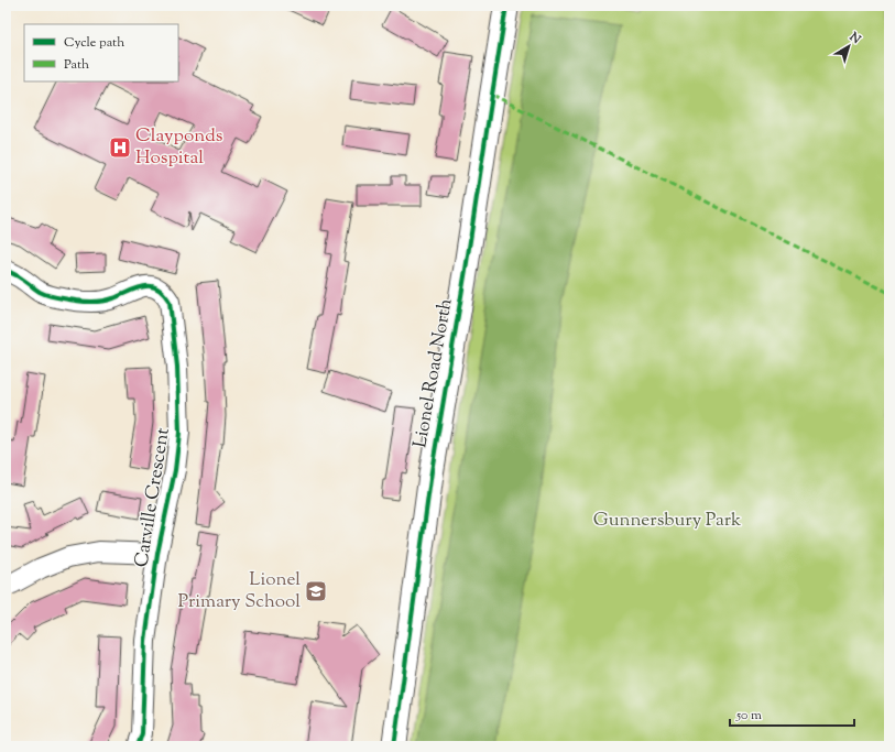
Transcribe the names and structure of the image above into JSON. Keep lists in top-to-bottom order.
{
  "streets": {
    "street": ["Lionel Road North", "Carville Crescent"]
  },
  "parks": ["Gunnersbury Park"],
  "places": {
    "hospital": ["Clayponds Hospital"],
    "school or university": ["Lionel Primary School"]
  },
  "legend": ["Cycle path", "Path"],
  "scale_bar": "50 m",
  "north": "top right"
}
